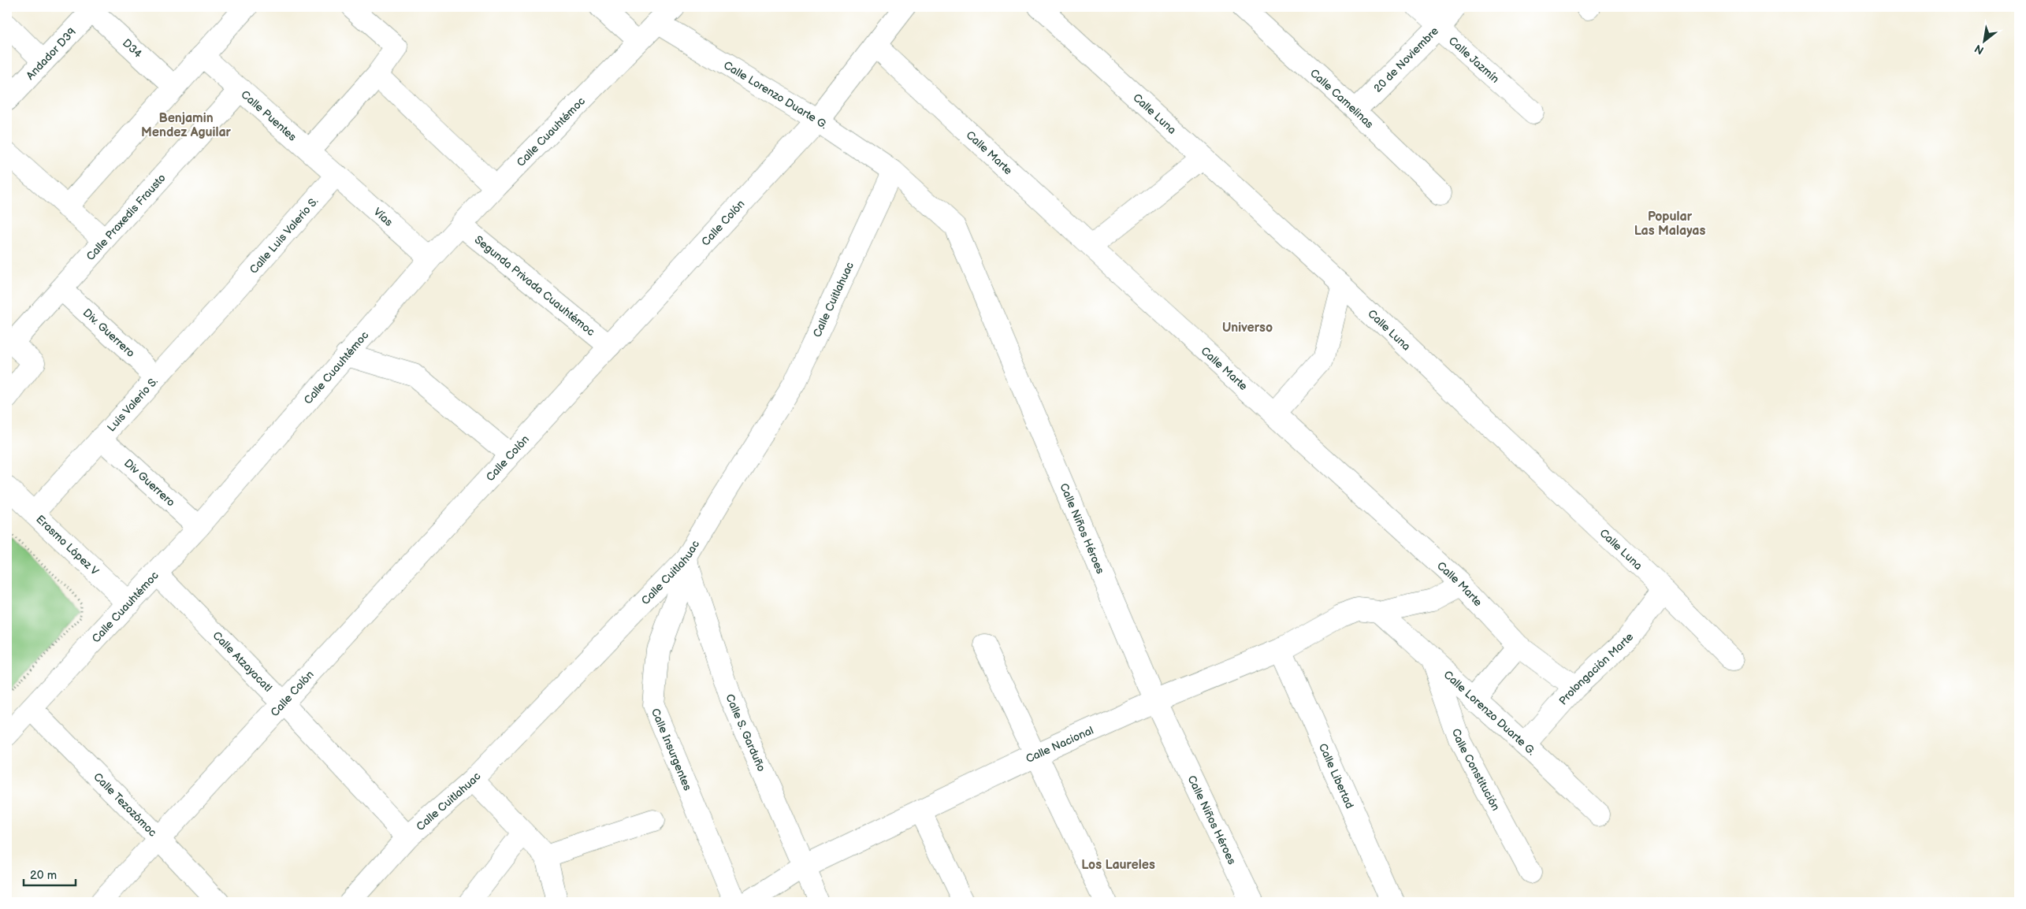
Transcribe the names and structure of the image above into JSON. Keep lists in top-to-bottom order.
{
  "streets": {
    "street": [
      "D34",
      "Andador D39",
      "20 de Noviembre",
      "Calle Jazmín",
      "Calle Lorenzo Duarte G.",
      "Calle Camelinas",
      "Calle Luna",
      "Calle Puentes",
      "Calle Cuauhtémoc",
      "Calle Marte",
      "Calle Praxedis Frausto",
      "Vías",
      "Calle Colón",
      "Calle Luis Valerio S.",
      "Segunda Privada Cuauhtémoc",
      "Calle Cuitlahuac",
      "Div. Guerrero",
      "Luis Valerio S.",
      "Div Guerrero",
      "Calle Niños Héroes",
      "Erasmo López V",
      "Calle Atzayacatl",
      "Prolongación Marte",
      "Calle S. Garduño",
      "Calle Nacional",
      "Calle Insurgentes",
      "Calle Constitución",
      "Calle Libertad",
      "Calle Tezozómoc"
    ]
  },
  "crossings": [
    ["D34", "Andador D39"],
    ["20 de Noviembre", "Calle Jazmín"],
    ["20 de Noviembre", "Calle Camelinas"],
    ["Calle Lorenzo Duarte G.", "Calle Cuauhtémoc"],
    ["Calle Lorenzo Duarte G.", "Calle Colón"],
    ["Calle Lorenzo Duarte G.", "Calle Cuitlahuac"],
    ["Calle Lorenzo Duarte G.", "Calle Niños Héroes"],
    ["Calle Lorenzo Duarte G.", "Prolongación Marte"],
    ["Calle Lorenzo Duarte G.", "Calle Nacional"],
    ["Calle Lorenzo Duarte G.", "Calle Constitución"],
    ["Calle Luna", "Prolongación Marte"],
    ["Calle Puentes", "Calle Praxedis Frausto"],
    ["Calle Puentes", "Vías"],
    ["Calle Puentes", "Calle Luis Valerio S."],
    ["Calle Cuauhtémoc", "Vías"],
    ["Calle Cuauhtémoc", "Segunda Privada Cuauhtémoc"],
    ["Calle Cuauhtémoc", "Div Guerrero"],
    ["Calle Cuauhtémoc", "Erasmo López V"],
    ["Calle Cuauhtémoc", "Calle Atzayacatl"],
    ["Calle Cuauhtémoc", "Calle Tezozómoc"],
    ["Calle Marte", "Calle Colón"],
    ["Calle Marte", "Prolongación Marte"],
    ["Calle Marte", "Calle Nacional"],
    ["Calle Praxedis Frausto", "Div. Guerrero"],
    ["Vías", "Calle Luis Valerio S."],
    ["Calle Colón", "Segunda Privada Cuauhtémoc"],
    ["Calle Colón", "Calle Atzayacatl"],
    ["Calle Colón", "Calle Tezozómoc"],
    ["Calle Luis Valerio S.", "Luis Valerio S."],
    ["Calle Cuitlahuac", "Calle Niños Héroes"],
    ["Calle Cuitlahuac", "Calle Atzayacatl"],
    ["Calle Cuitlahuac", "Calle S. Garduño"],
    ["Calle Cuitlahuac", "Calle Insurgentes"],
    ["Div. Guerrero", "Luis Valerio S."],
    ["Luis Valerio S.", "Div Guerrero"],
    ["Luis Valerio S.", "Erasmo López V"],
    ["Calle Niños Héroes", "Calle Nacional"],
    ["Calle S. Garduño", "Calle Nacional"],
    ["Calle S. Garduño", "Calle Insurgentes"],
    ["Calle Nacional", "Calle Libertad"]
  ],
  "districts": [
    "Benjamin Mendez Aguilar",
    "Popular Las Malayas",
    "Universo",
    "Los Laureles"
  ],
  "scale_bar": "20 m",
  "north": "bottom left"
}
